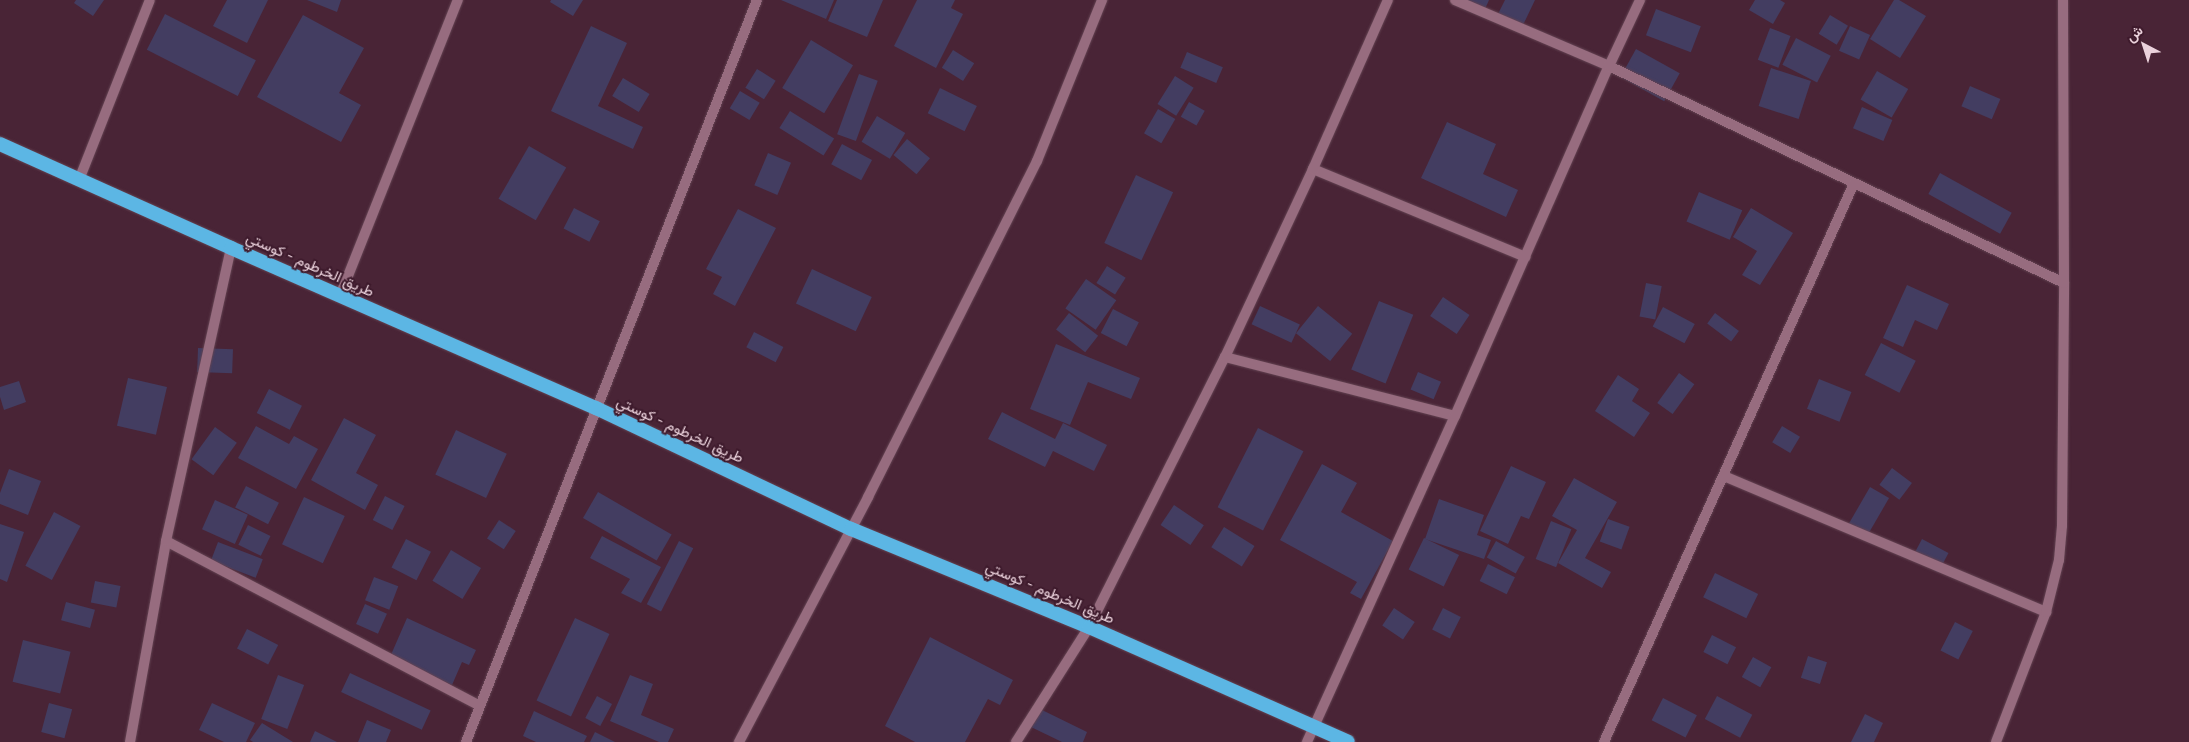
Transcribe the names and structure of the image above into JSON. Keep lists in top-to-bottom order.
{
  "streets": {
    "highway": ["طريق الخرطوم - كوستي"]
  },
  "north": "top left"
}
